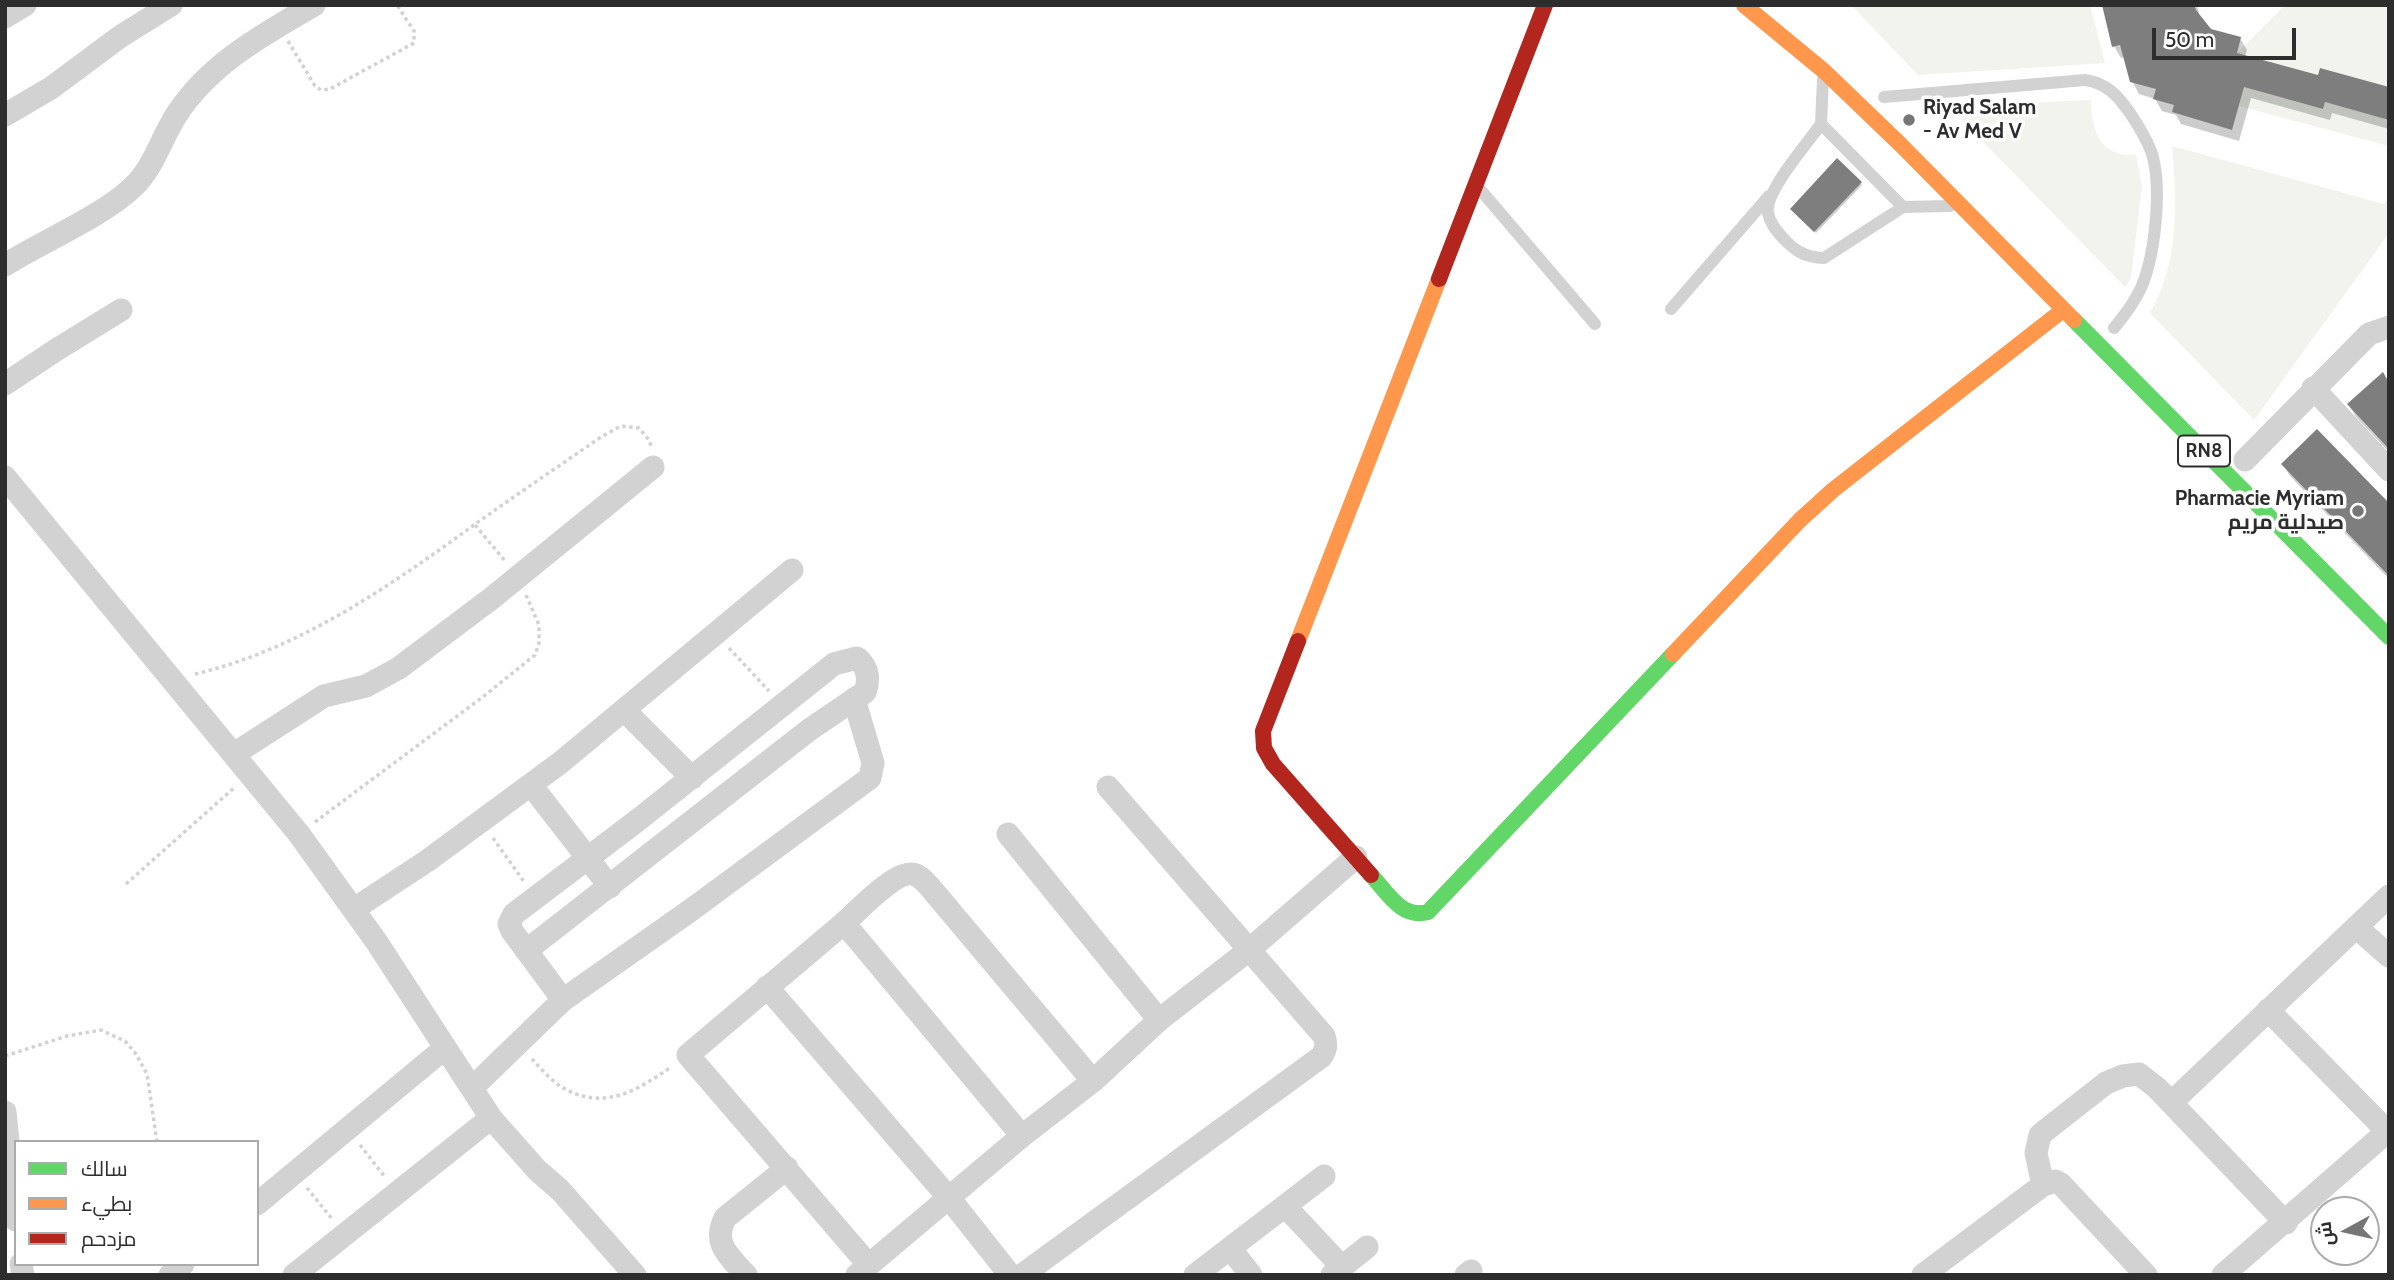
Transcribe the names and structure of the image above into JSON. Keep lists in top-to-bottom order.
{
  "streets": {
    "street": ["RN8"]
  },
  "places": ["Riyad Salam - Av Med V", "Pharmacie Myriam صيدلية مريم"],
  "legend": ["سالك", "بطيء", "مزدحم"],
  "scale_bar": "50 m",
  "north": "left"
}
